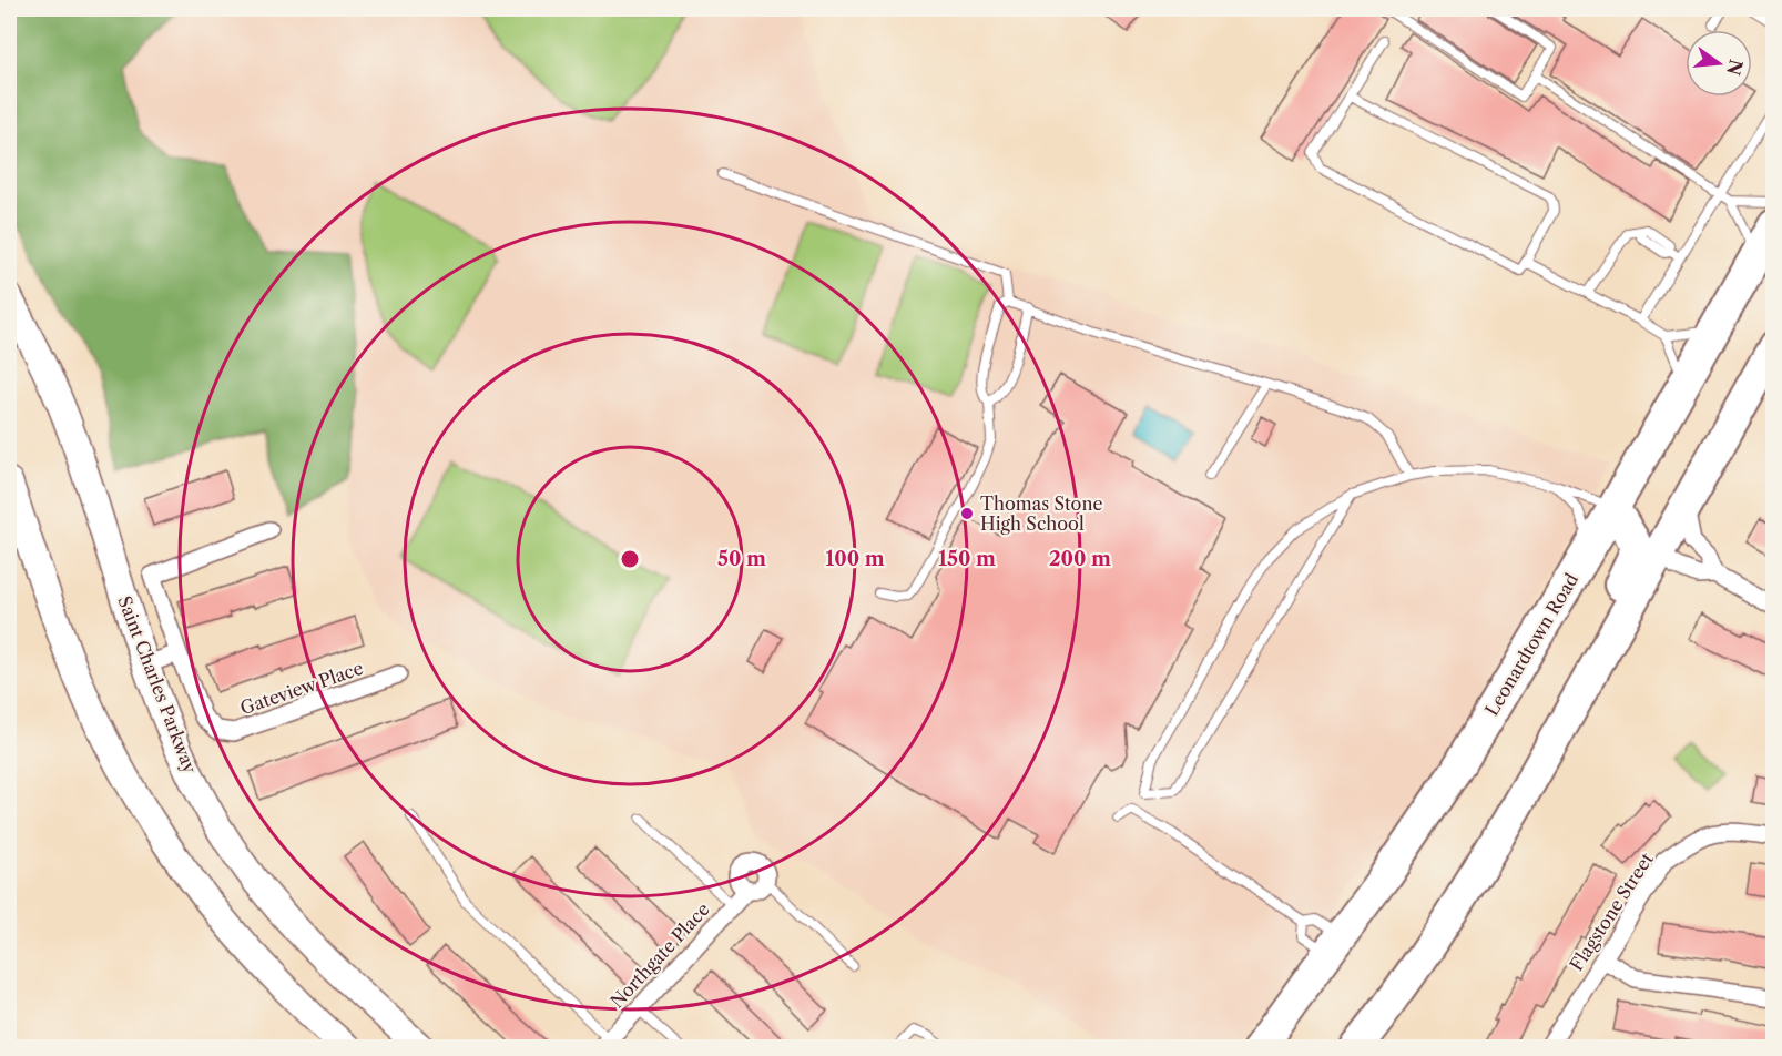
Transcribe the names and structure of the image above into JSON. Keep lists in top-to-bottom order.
{
  "streets": {
    "highway": ["Leonardtown Road"],
    "main road": ["Saint Charles Parkway"],
    "street": ["Gateview Place", "Flagstone Street", "Northgate Place"]
  },
  "places": ["Thomas Stone High School"],
  "north": "right",
  "rings": [
    "50 m",
    "100 m",
    "150 m",
    "200 m"
  ]
}
